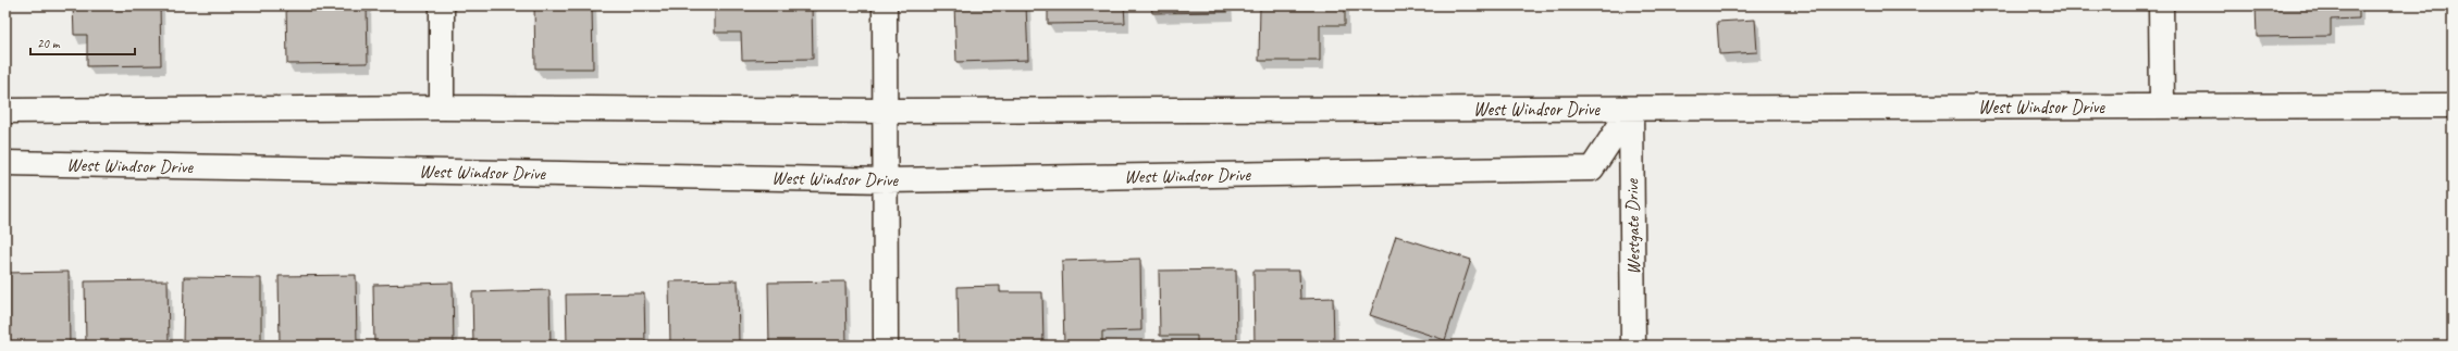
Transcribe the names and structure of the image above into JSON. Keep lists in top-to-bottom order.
{
  "streets": {
    "street": ["West Windsor Drive", "Westgate Drive"]
  },
  "crossings": [
    ["West Windsor Drive", "Westgate Drive"]
  ],
  "scale_bar": "20 m"
}
